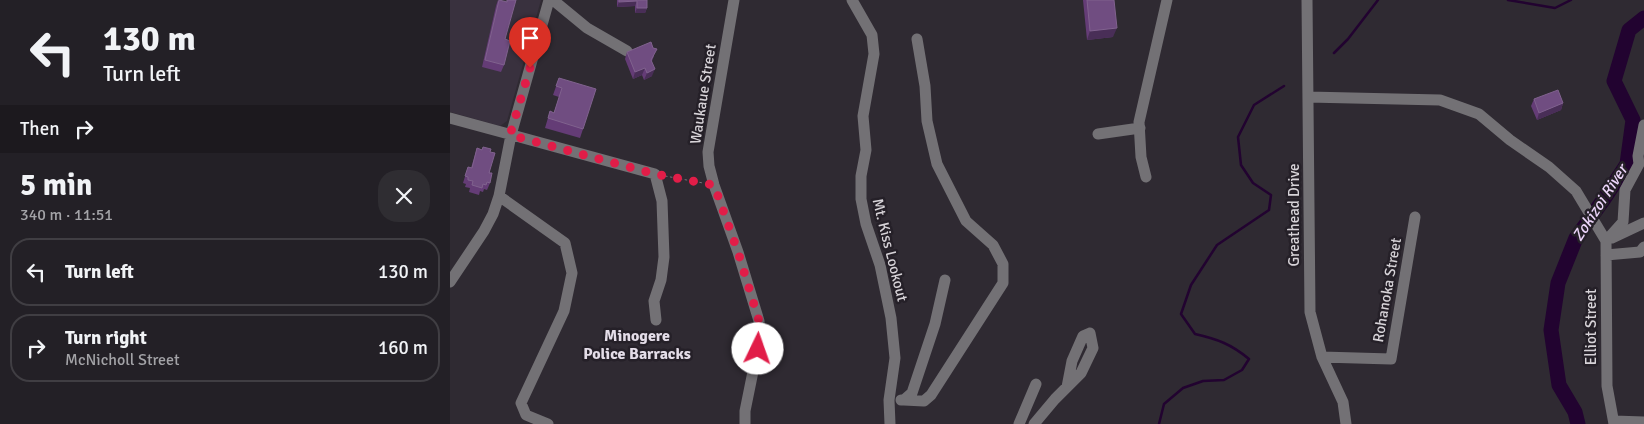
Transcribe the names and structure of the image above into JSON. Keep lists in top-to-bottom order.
{
  "streets": {
    "street": [
      "Waukaue Street",
      "Greathead Drive",
      "Mt. Kiss Lookout",
      "Rohanoka Street",
      "Elliot Street"
    ]
  },
  "crossings": [
    ["Greathead Drive", "Rohanoka Street"]
  ],
  "districts": ["Minogere Police Barracks"],
  "water": ["Zokizoi River"],
  "page": {
    "turn": ["130 m", "Turn left"],
    "then": "Then",
    "heading": ["5 min", "340 m · 11:51"],
    "list": [
      {
        "name": "Turn left",
        "value": "130 m"
      },
      {
        "name": "Turn right",
        "note": "McNicholl Street",
        "value": "160 m"
      }
    ]
  }
}
